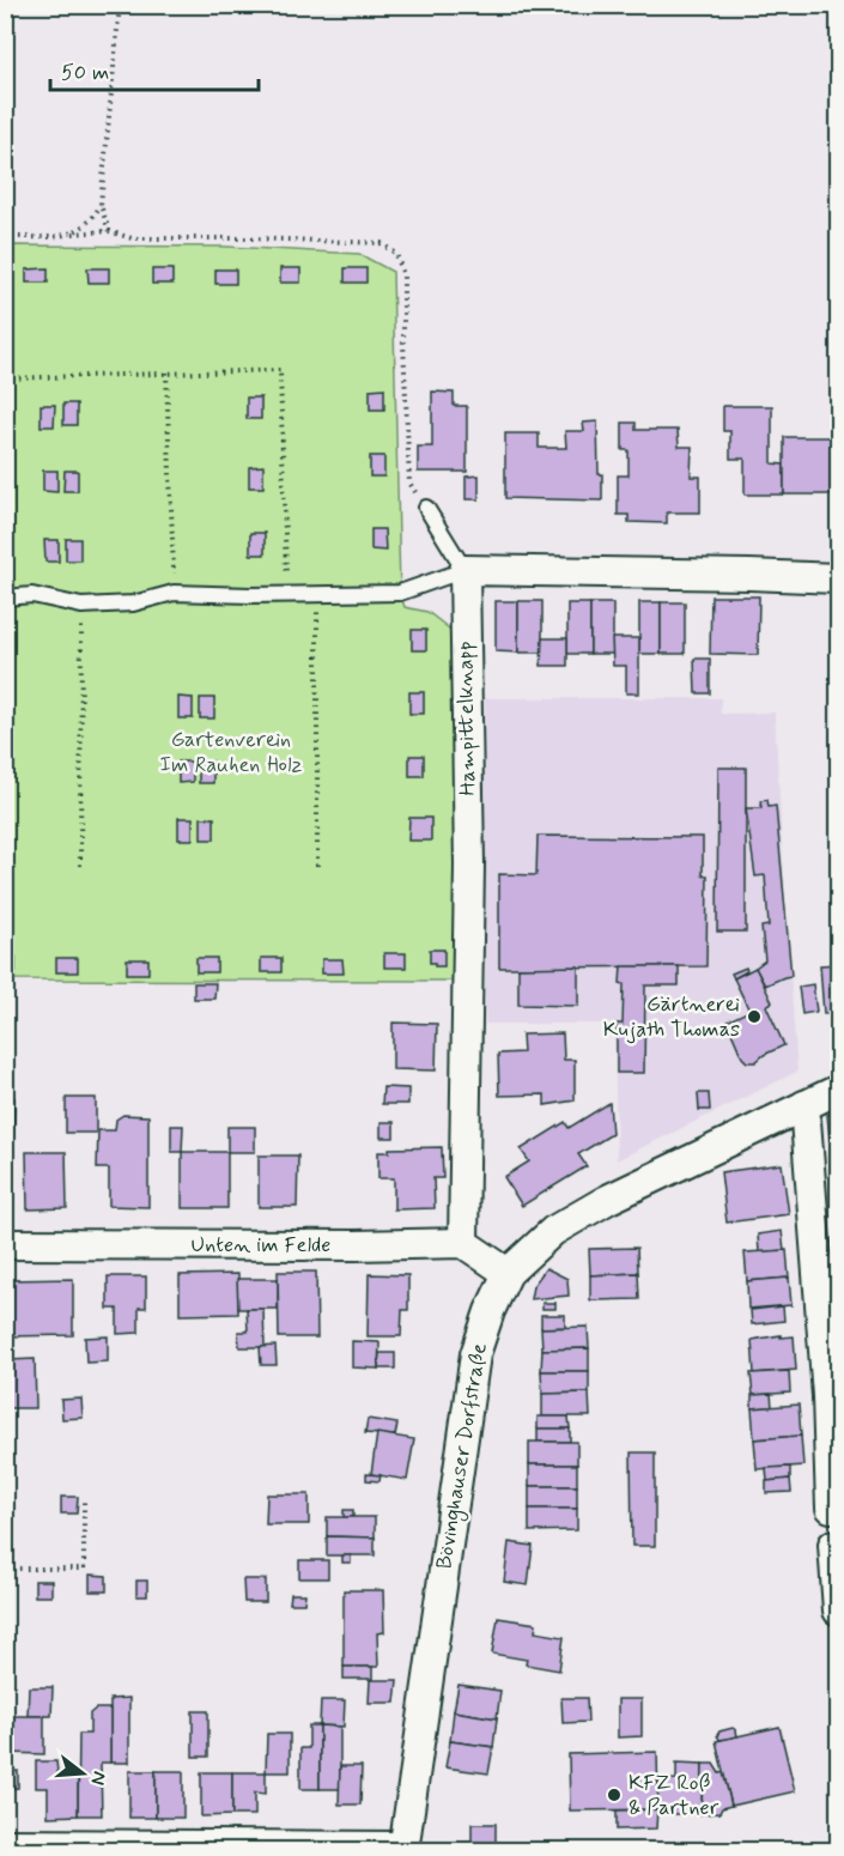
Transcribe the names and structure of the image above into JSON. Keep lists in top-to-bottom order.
{
  "streets": {
    "street": ["Hampittelknapp", "Unten im Felde", "Bövinghauser Dorfstraße"]
  },
  "crossings": [
    ["Hampittelknapp", "Unten im Felde"]
  ],
  "parks": ["Gartenverein Im Rauhen Holz"],
  "places": ["Gärtnerei Kujath Thomas", "KFZ Roß & Partner"],
  "scale_bar": "50 m",
  "north": "right"
}
